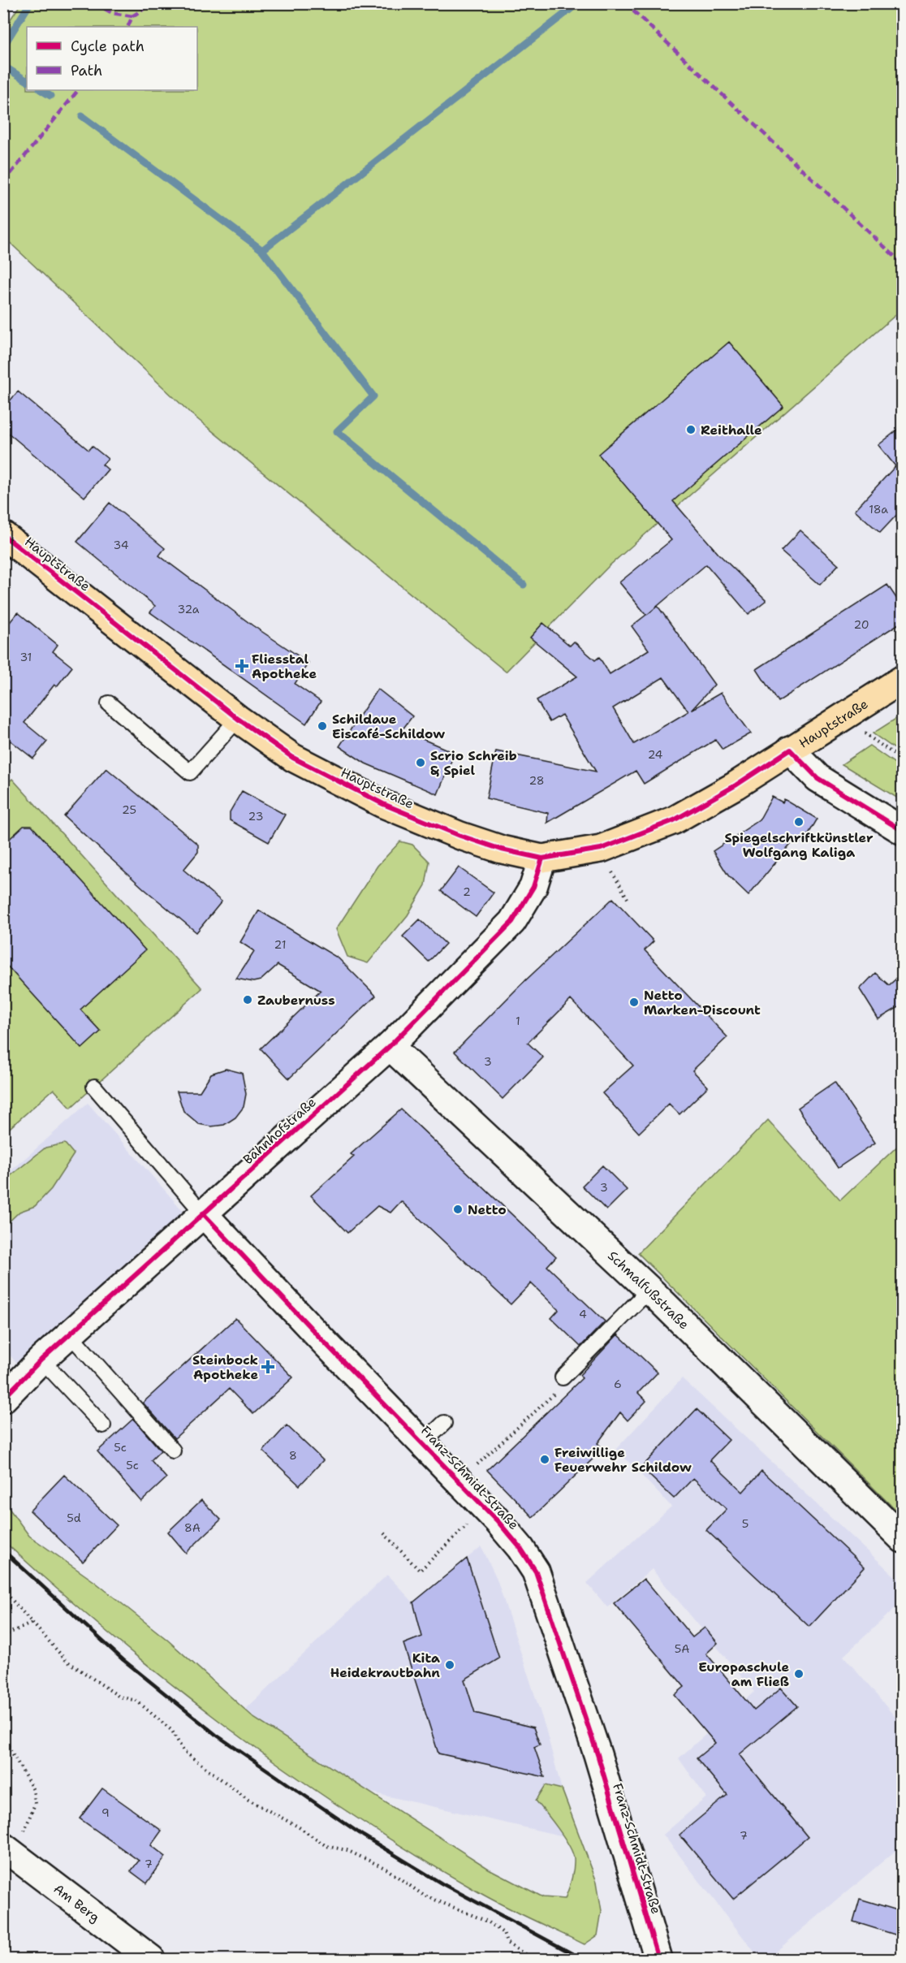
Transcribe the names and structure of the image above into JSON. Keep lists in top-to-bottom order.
{
  "streets": {
    "main road": ["Hauptstraße"],
    "street": [
      "Bahnhofstraße",
      "Schmalfußstraße",
      "Franz-Schmidt-Straße",
      "Am Berg"
    ]
  },
  "crossings": [
    ["Hauptstraße", "Bahnhofstraße"],
    ["Bahnhofstraße", "Schmalfußstraße"],
    ["Bahnhofstraße", "Franz-Schmidt-Straße"]
  ],
  "places": {
    "other": [
      "Reithalle",
      "Schildaue Eiscafé-Schildow",
      "Scrio Schreib & Spiel",
      "Spiegelschriftkünstler Wolfgang Kaliga",
      "Zaubernuss",
      "Netto Marken-Discount",
      "Netto",
      "Freiwillige Feuerwehr Schildow",
      "Kita Heidekrautbahn",
      "Europaschule am Fließ"
    ],
    "health": ["Fliesstal Apotheke", "Steinbock Apotheke"]
  },
  "house_numbers": [
    "18a",
    "34",
    "32a",
    "20",
    "31",
    "24",
    "28",
    "25",
    "23",
    "2",
    "21",
    "1",
    "3",
    "3",
    "4",
    "6",
    "5c",
    "8",
    "5c",
    "5d",
    "5",
    "8A",
    "5A",
    "9",
    "7",
    "7"
  ],
  "legend": ["Cycle path", "Path"]
}
